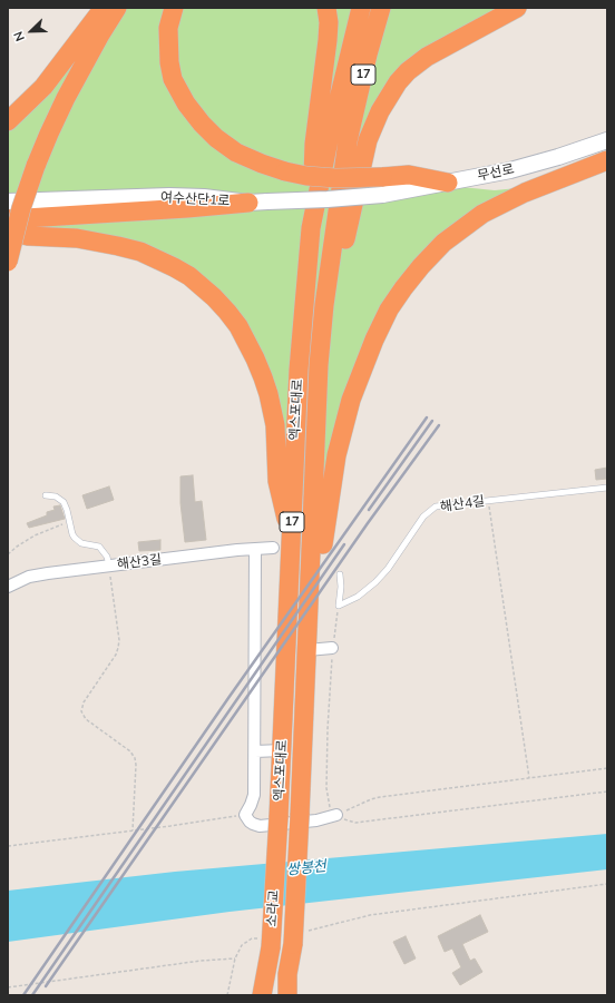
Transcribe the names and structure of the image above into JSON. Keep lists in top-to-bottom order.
{
  "streets": {
    "highway": ["17", "엑스포대로", "소라교"],
    "street": ["무선로", "여수산단1로", "해산3길"],
    "lane": ["해산4길"]
  },
  "crossings": [
    ["17", "소라교"],
    ["엑스포대로", "소라교"]
  ],
  "water": ["쌍봉천"],
  "north": "bottom left"
}
